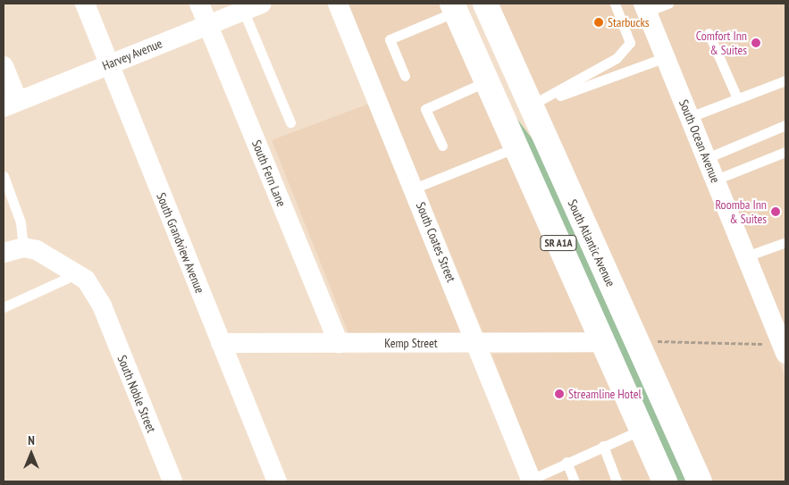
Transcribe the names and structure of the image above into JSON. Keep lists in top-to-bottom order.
{
  "streets": {
    "main road": ["SR A1A", "South Atlantic Avenue"],
    "street": [
      "Harvey Avenue",
      "South Ocean Avenue",
      "South Fern Lane",
      "South Coates Street",
      "South Grandview Avenue",
      "Kemp Street",
      "South Noble Street"
    ]
  },
  "crossings": [
    ["Harvey Avenue", "South Fern Lane"],
    ["Harvey Avenue", "South Grandview Avenue"],
    ["South Fern Lane", "Kemp Street"],
    ["South Coates Street", "Kemp Street"],
    ["South Grandview Avenue", "Kemp Street"],
    ["SR A1A", "Kemp Street"]
  ],
  "places": [
    "Starbucks",
    "Comfort Inn & Suites",
    "Roomba Inn & Suites",
    "Streamline Hotel"
  ],
  "north": "top"
}
